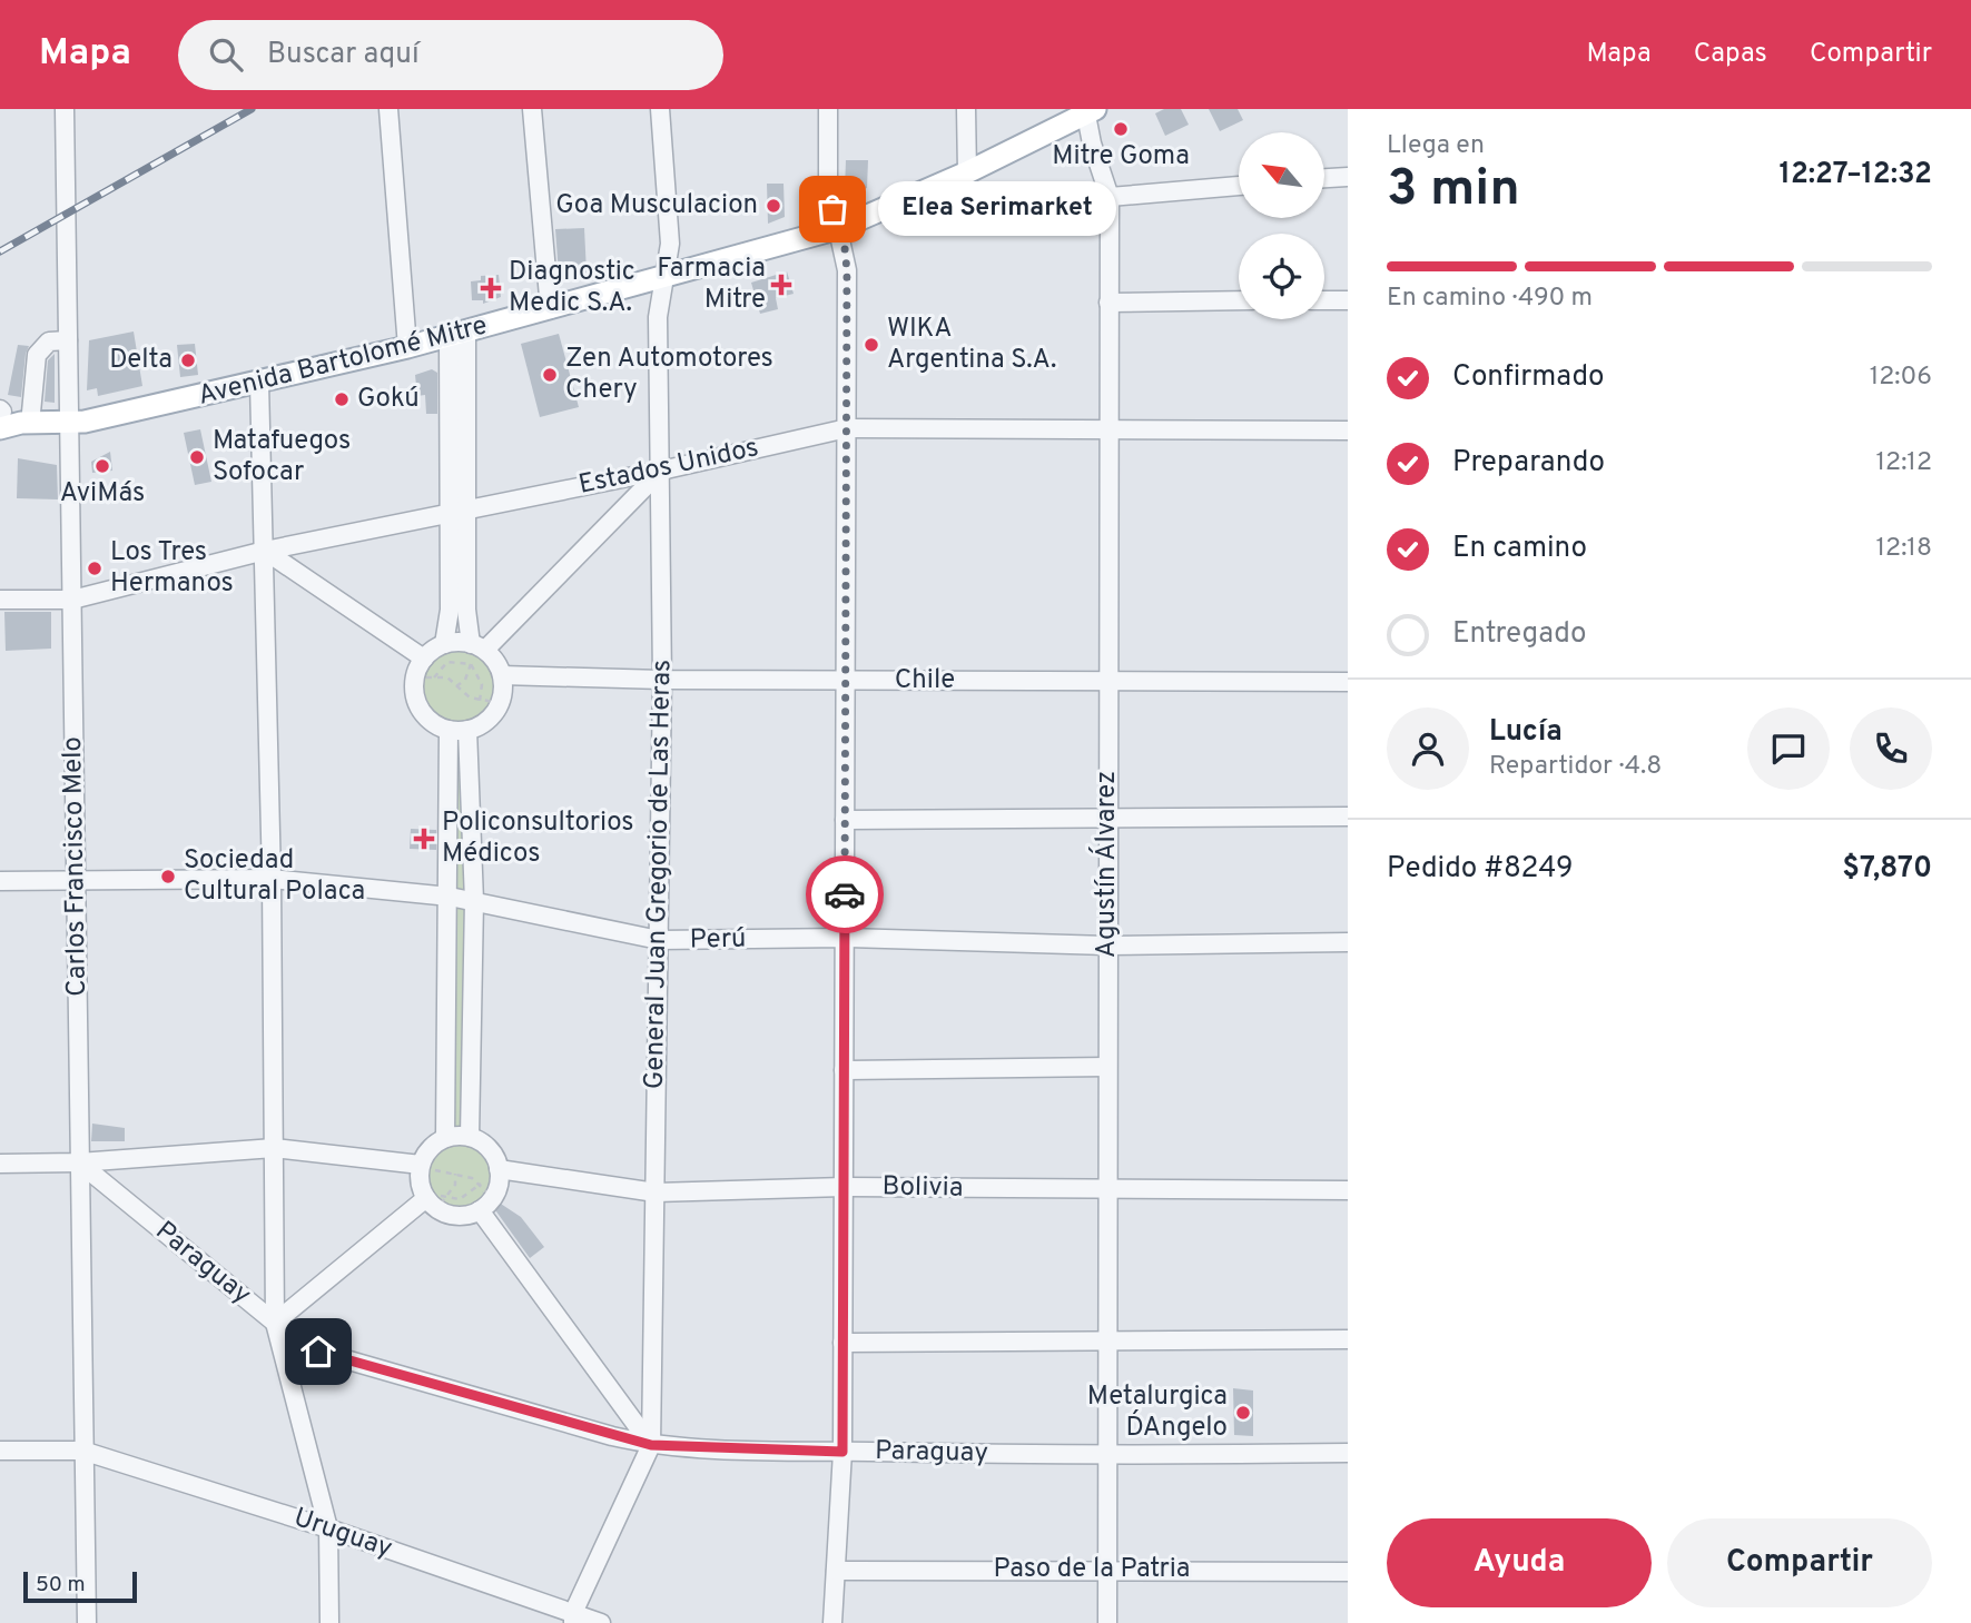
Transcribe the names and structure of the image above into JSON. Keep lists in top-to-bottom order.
{
  "streets": {
    "main road": ["Avenida Bartolomé Mitre"],
    "street": [
      "Estados Unidos",
      "Chile",
      "Agustín Álvarez",
      "Carlos Francisco Melo",
      "General Juan Gregorio de Las Heras",
      "Perú",
      "Bolivia",
      "Paraguay",
      "Uruguay",
      "Paso de la Patria"
    ]
  },
  "crossings": [
    ["Avenida Bartolomé Mitre", "Agustín Álvarez"],
    ["Avenida Bartolomé Mitre", "Carlos Francisco Melo"],
    ["Avenida Bartolomé Mitre", "General Juan Gregorio de Las Heras"],
    ["Estados Unidos", "Agustín Álvarez"],
    ["Estados Unidos", "Carlos Francisco Melo"],
    ["Estados Unidos", "General Juan Gregorio de Las Heras"],
    ["Chile", "Agustín Álvarez"],
    ["Chile", "General Juan Gregorio de Las Heras"],
    ["Agustín Álvarez", "Perú"],
    ["Agustín Álvarez", "Bolivia"],
    ["Agustín Álvarez", "Paraguay"],
    ["Agustín Álvarez", "Paso de la Patria"],
    ["Carlos Francisco Melo", "Perú"],
    ["Carlos Francisco Melo", "Paraguay"],
    ["Carlos Francisco Melo", "Uruguay"],
    ["General Juan Gregorio de Las Heras", "Perú"],
    ["General Juan Gregorio de Las Heras", "Bolivia"],
    ["General Juan Gregorio de Las Heras", "Paraguay"],
    ["General Juan Gregorio de Las Heras", "Uruguay"]
  ],
  "places": {
    "other": [
      "Mitre Goma",
      "Goa Musculacion",
      "Elea Serimarket",
      "WIKA Argentina S.A.",
      "Delta",
      "Zen Automotores Chery",
      "Gokú",
      "Matafuegos Sofocar",
      "AviMás",
      "Los Tres Hermanos",
      "Sociedad Cultural Polaca",
      "Metalurgica D´Angelo"
    ],
    "health": ["Farmacia Mitre", "Diagnostic Medic S.A.", "Policonsultorios Médicos"]
  },
  "scale_bar": "50 m",
  "north": "top left",
  "page": {
    "header": "Mapa",
    "search": "Buscar aquí",
    "nav": ["Mapa", "Capas", "Compartir"],
    "heading": ["3 min", "Llega en", "12:27–12:32"],
    "panel": [
      "Lucía",
      "Repartidor · 4.8",
      "Pedido #8249",
      "$7,870"
    ],
    "bubble": "Elea Serimarket",
    "bar": "En camino · 490 m",
    "list": [
      ["Confirmado", "12:06"],
      ["Preparando", "12:12"],
      ["En camino", "12:18"],
      "Entregado"
    ],
    "buttons": ["Ayuda", "Compartir"],
    "scale": "50 m"
  }
}
